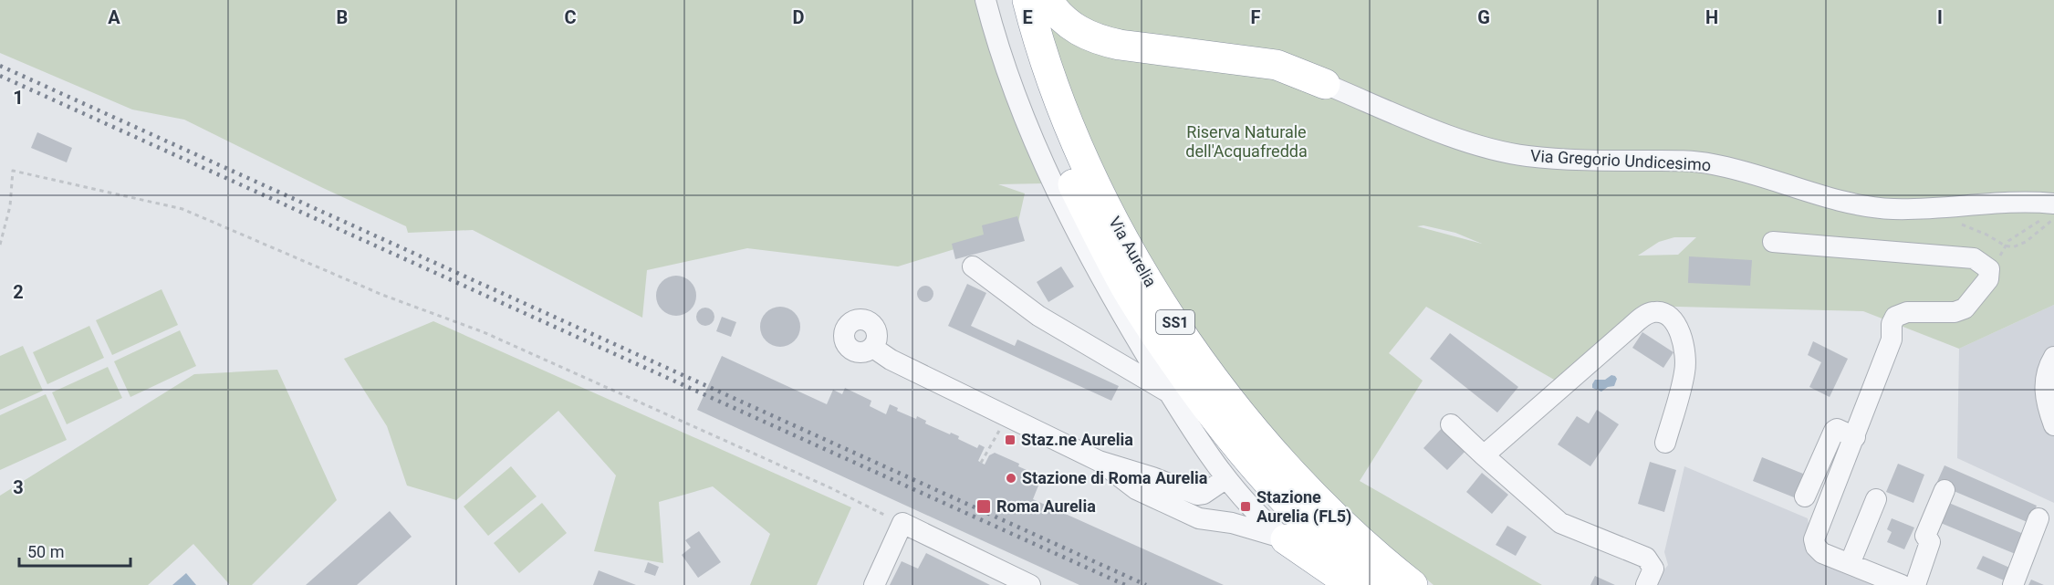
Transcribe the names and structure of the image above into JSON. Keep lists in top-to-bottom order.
{
  "streets": {
    "highway": ["Via Aurelia", "SS1"],
    "street": ["Via Gregorio Undicesimo"]
  },
  "parks": ["Riserva Naturale dell'Acquafredda"],
  "places": {
    "transit": ["Staz.ne Aurelia", "Roma Aurelia", "Stazione Aurelia (FL5)"],
    "other": ["Stazione di Roma Aurelia"]
  },
  "scale_bar": "50 m",
  "grid": {
    "columns": [
      "A",
      "B",
      "C",
      "D",
      "E",
      "F",
      "G",
      "H",
      "I"
    ],
    "rows": ["1", "2", "3"]
  }
}
